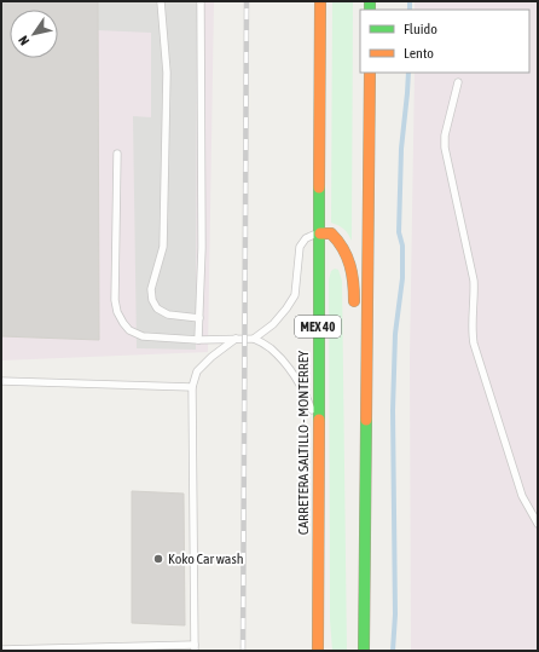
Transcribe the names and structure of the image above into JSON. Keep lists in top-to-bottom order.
{
  "streets": {
    "main road": ["MEX 40", "CARRETERA SALTILLO - MONTERREY"]
  },
  "places": ["Koko Car wash"],
  "legend": ["Fluido", "Lento"],
  "north": "bottom left"
}
